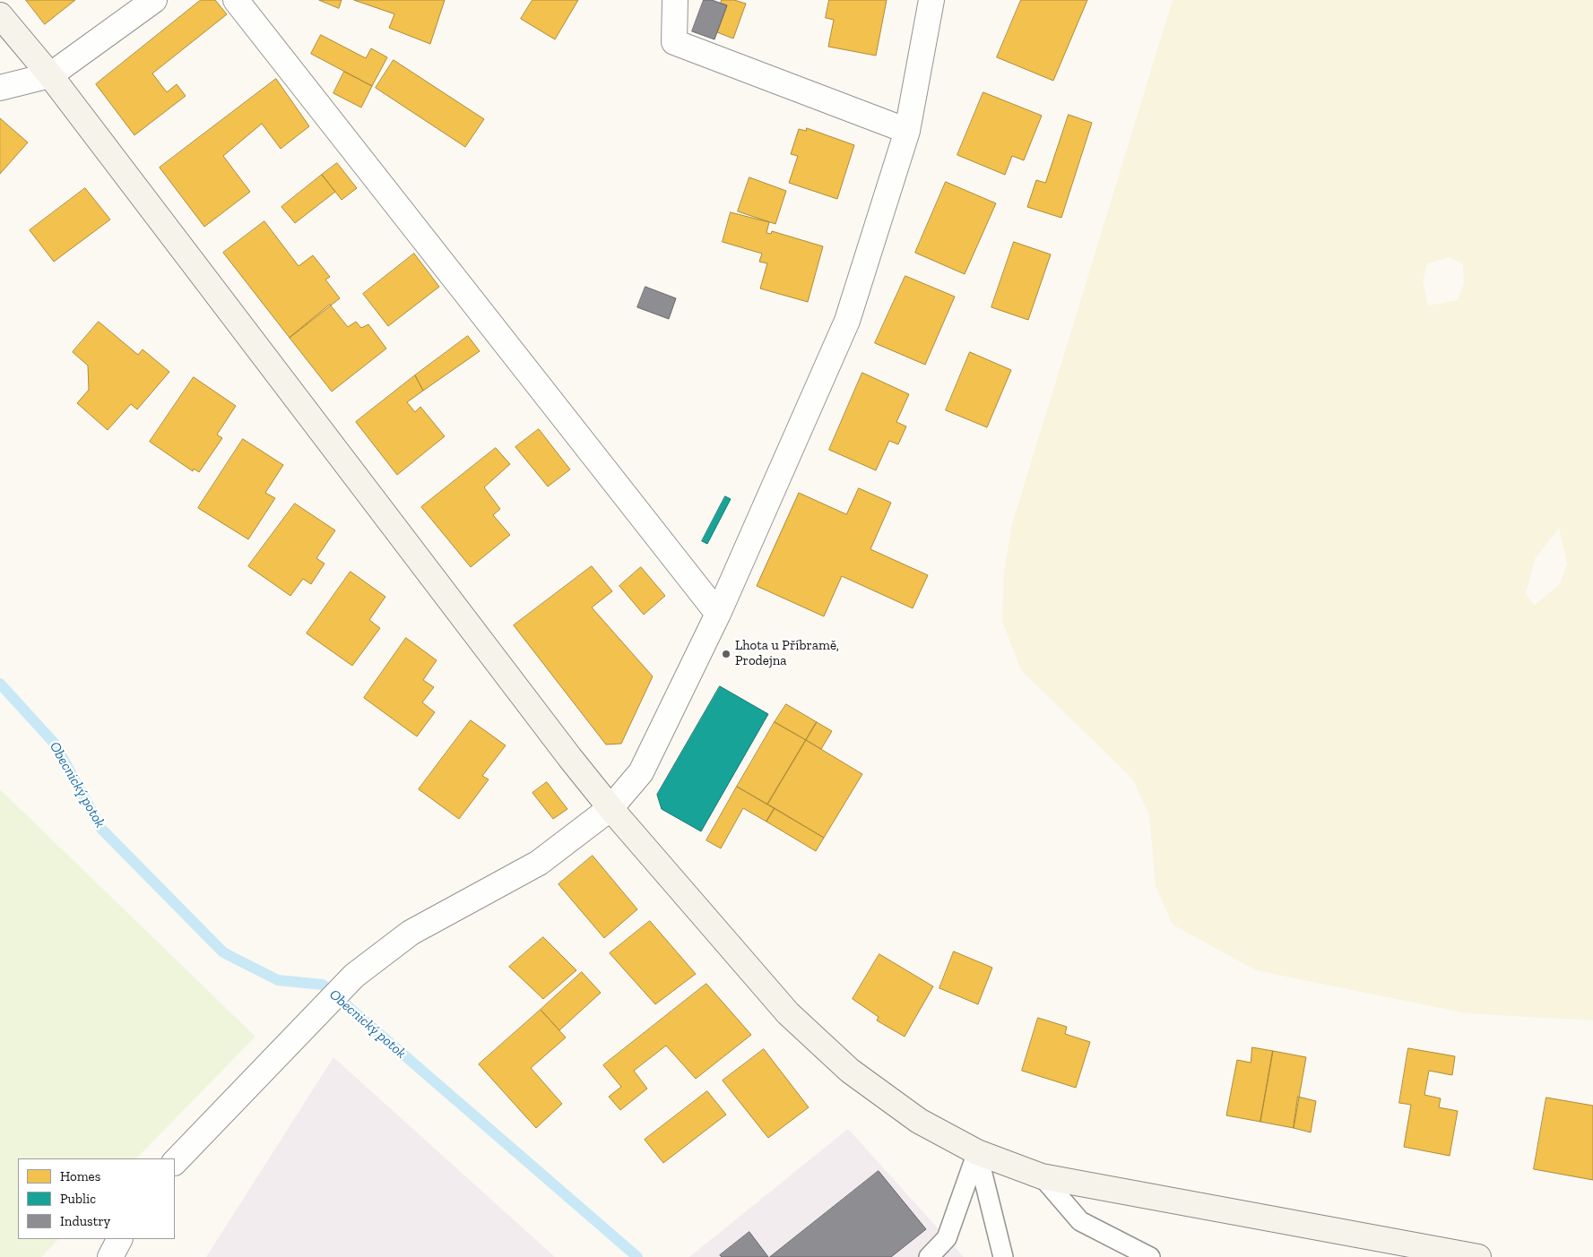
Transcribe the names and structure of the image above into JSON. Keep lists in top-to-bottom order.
{
  "water": ["Obecnický potok"],
  "places": ["Lhota u Příbramě, Prodejna"],
  "legend": ["Homes", "Public", "Industry"]
}
